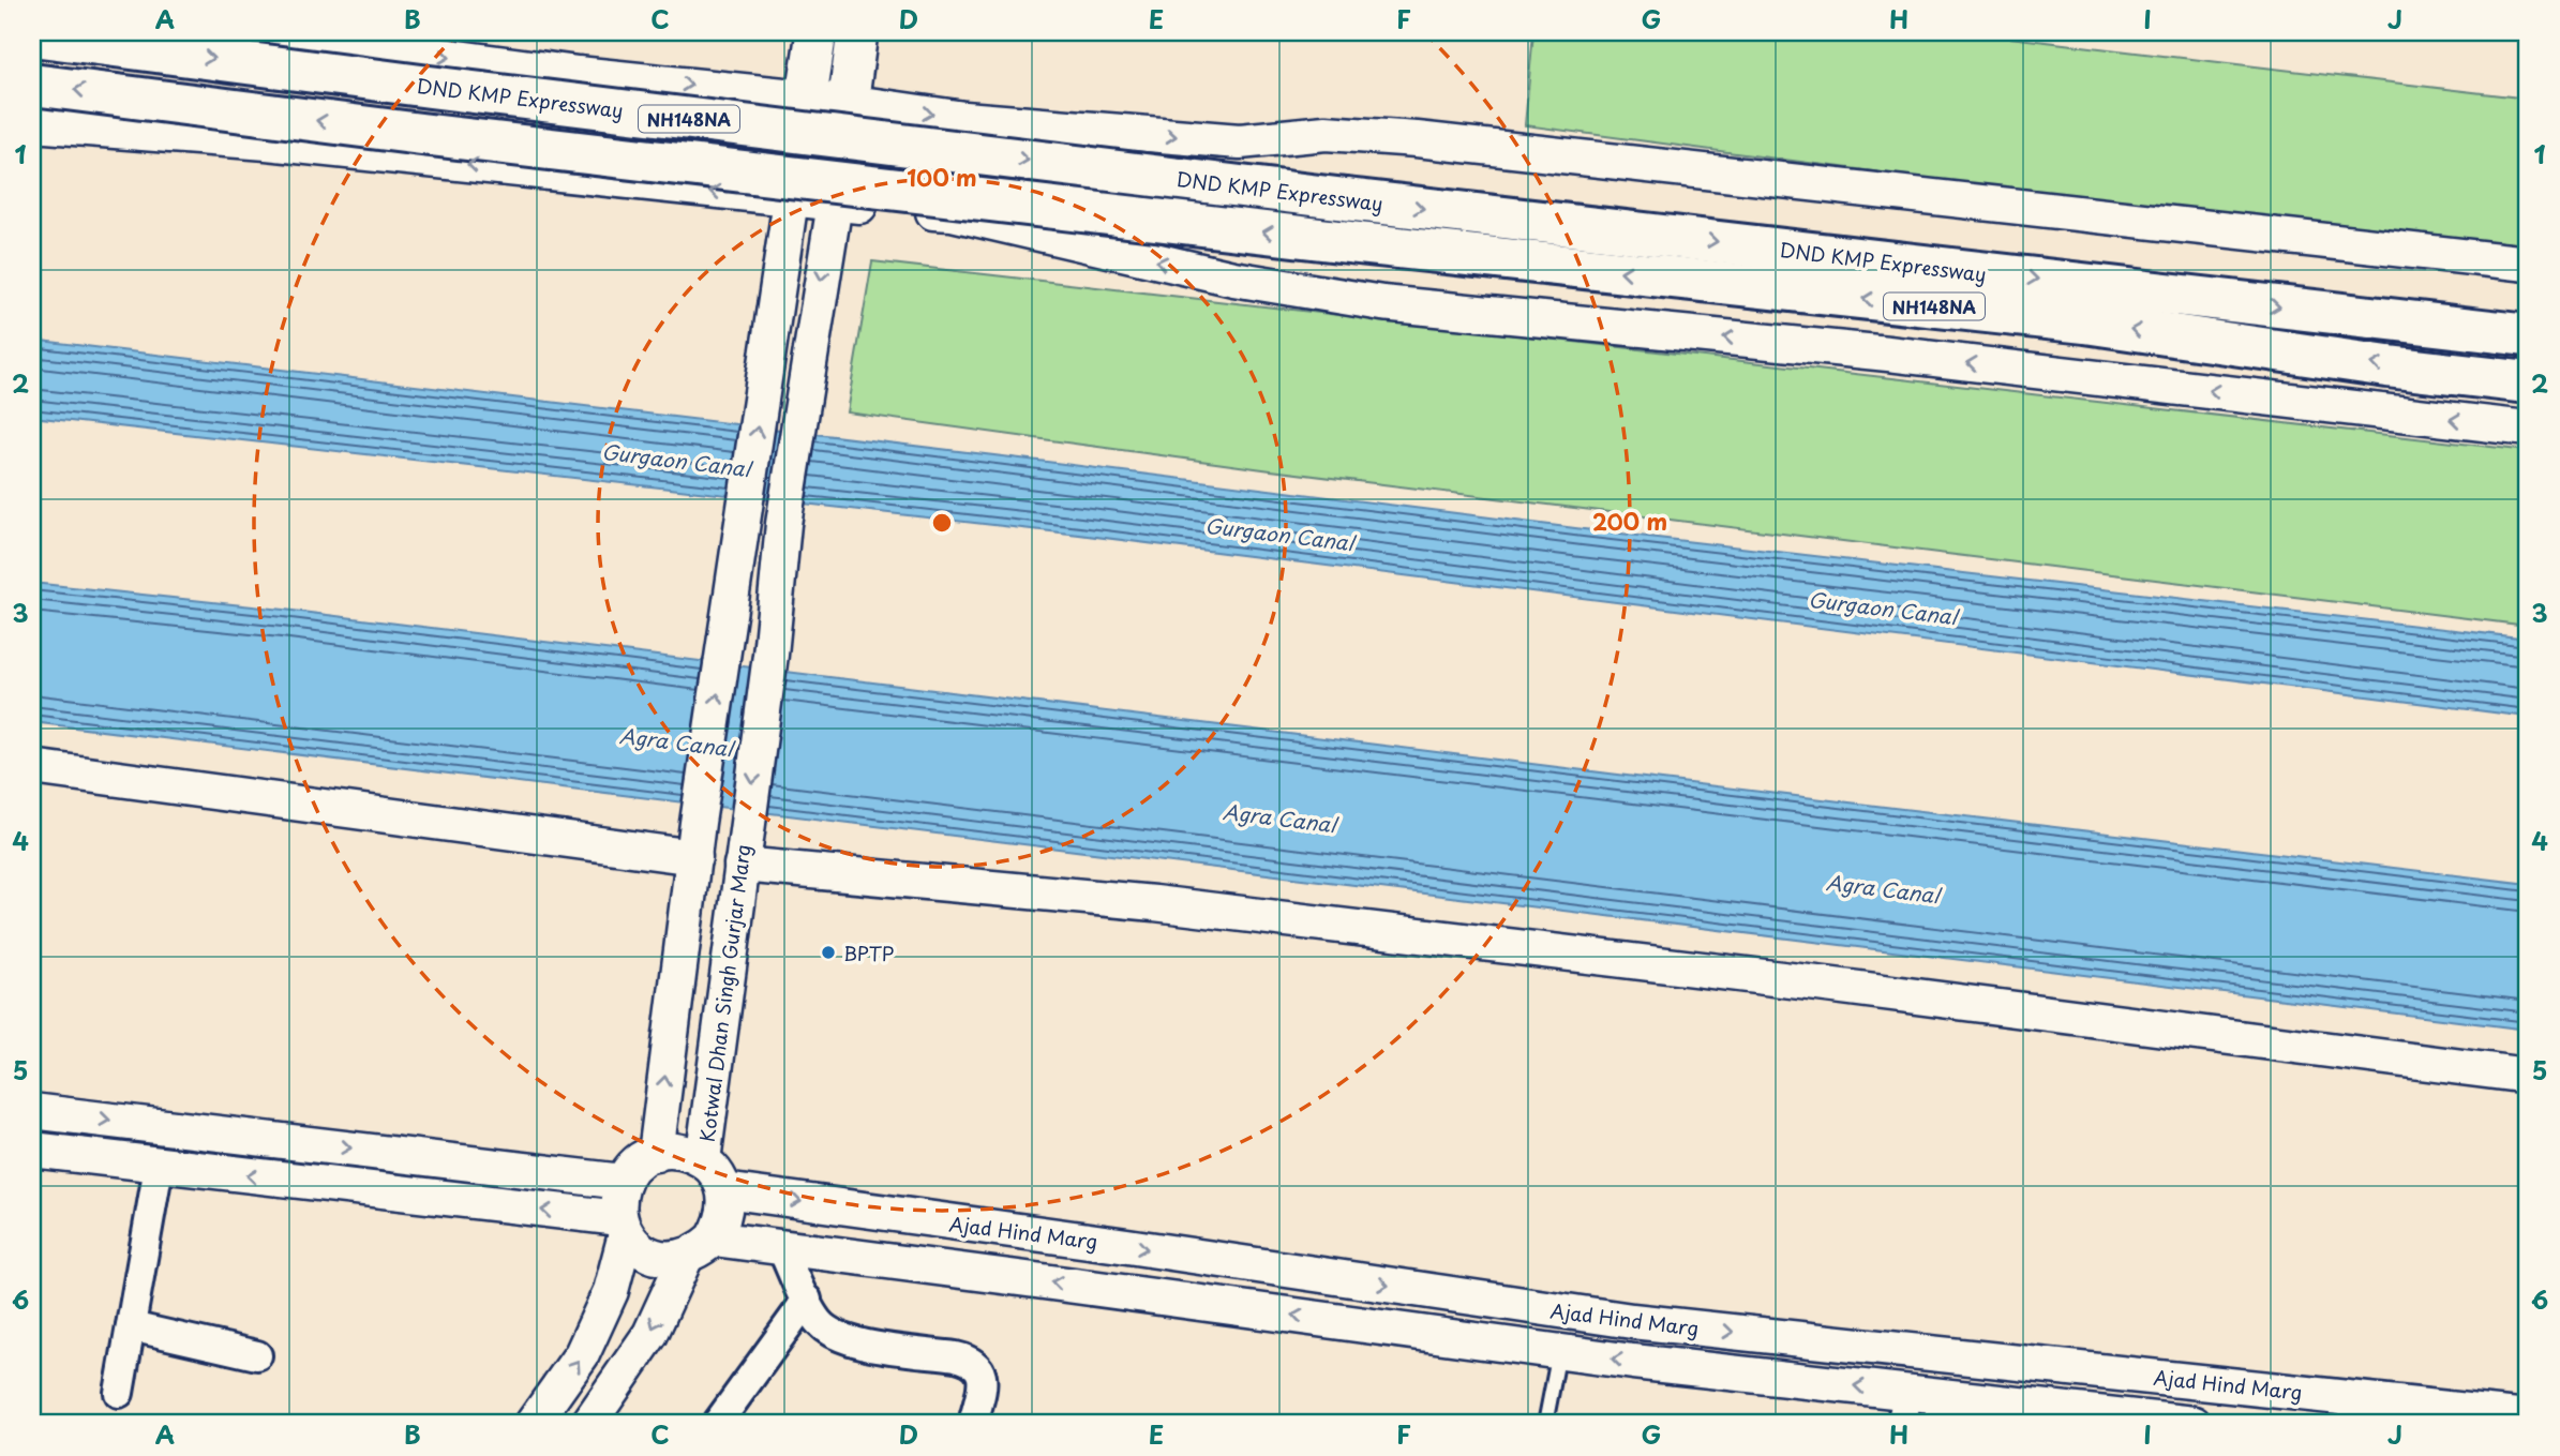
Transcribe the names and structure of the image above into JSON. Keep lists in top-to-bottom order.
{
  "streets": {
    "highway": ["DND KMP Expressway", "NH148NA"],
    "street": ["Kotwal Dhan Singh Gurjar Marg", "Ajad Hind Marg"]
  },
  "crossings": [
    ["Kotwal Dhan Singh Gurjar Marg", "Ajad Hind Marg"]
  ],
  "water": ["Gurgaon Canal", "Agra Canal"],
  "places": ["BPTP"],
  "grid": {
    "columns": [
      "A",
      "B",
      "C",
      "D",
      "E",
      "F",
      "G",
      "H",
      "I",
      "J"
    ],
    "rows": [
      "1",
      "2",
      "3",
      "4",
      "5",
      "6"
    ]
  },
  "rings": ["100 m", "200 m"]
}
